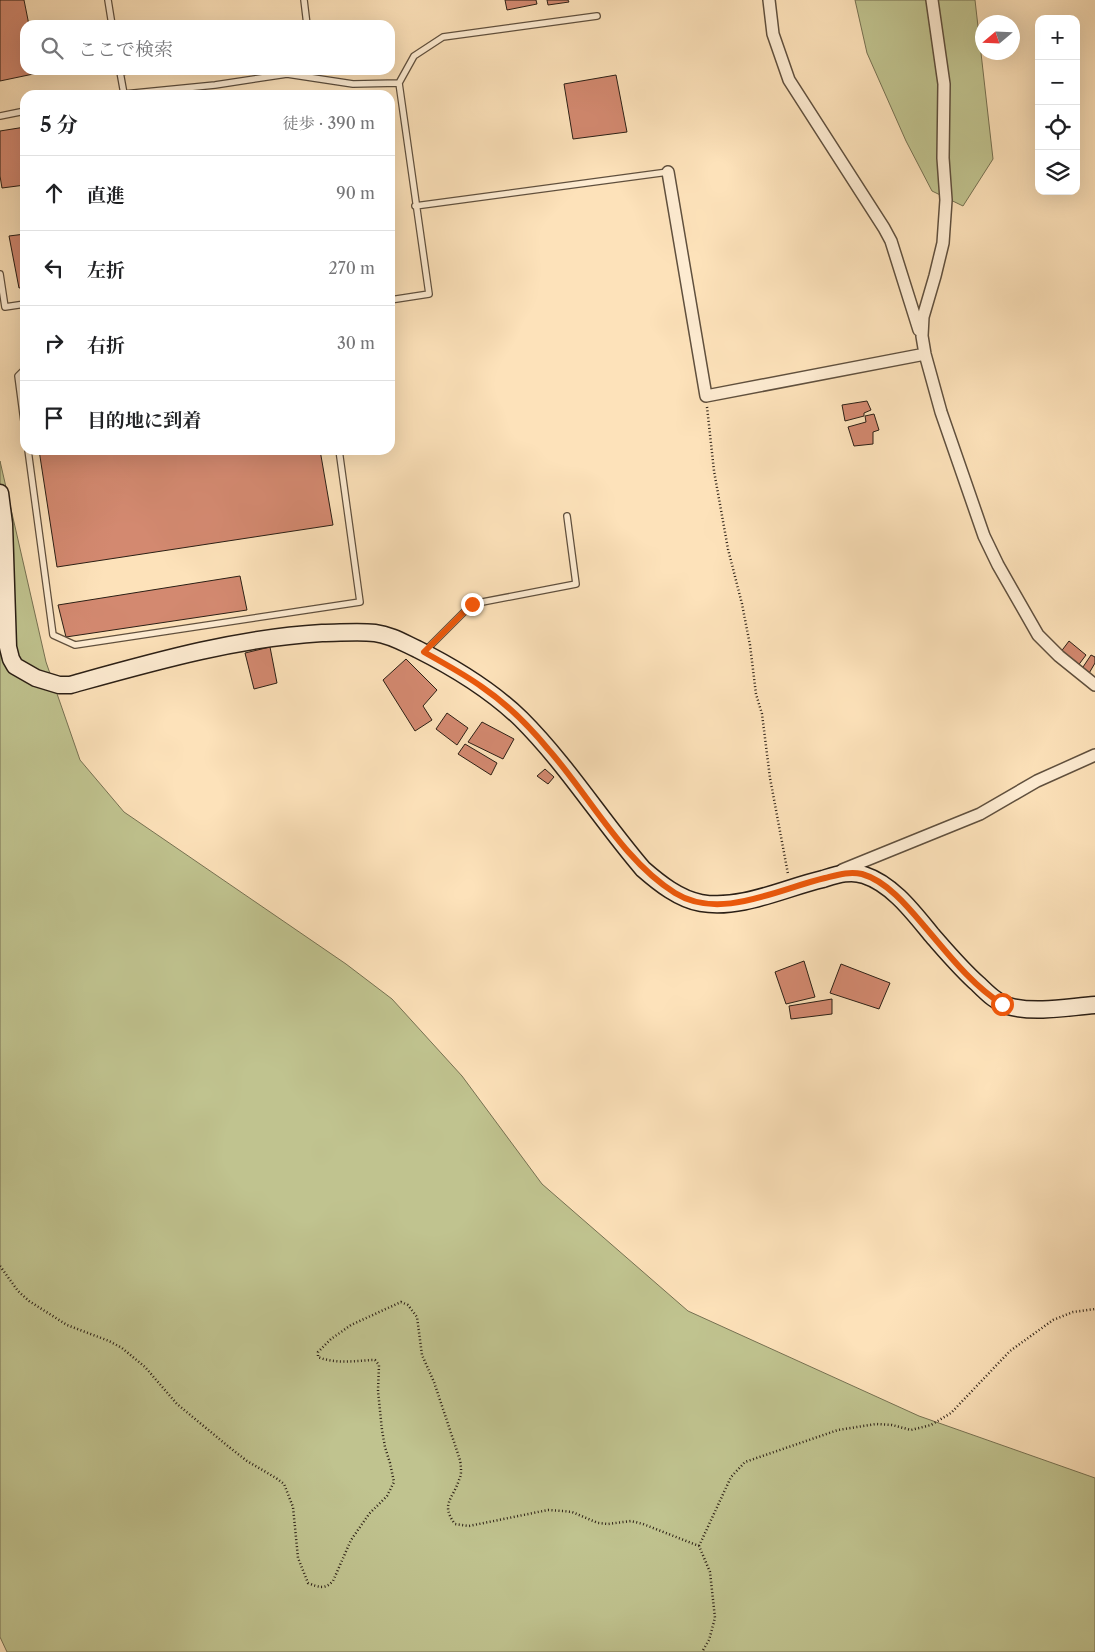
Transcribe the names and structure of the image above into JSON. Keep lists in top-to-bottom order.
{
  "north": "left",
  "page": {
    "map_buttons": ["+", "−"],
    "search": "ここで検索",
    "heading": ["5 分", "徒歩 · 390 m"],
    "list": [
      ["直進", "90 m"],
      ["左折", "270 m"],
      ["右折", "30 m"],
      "目的地に到着"
    ]
  }
}
